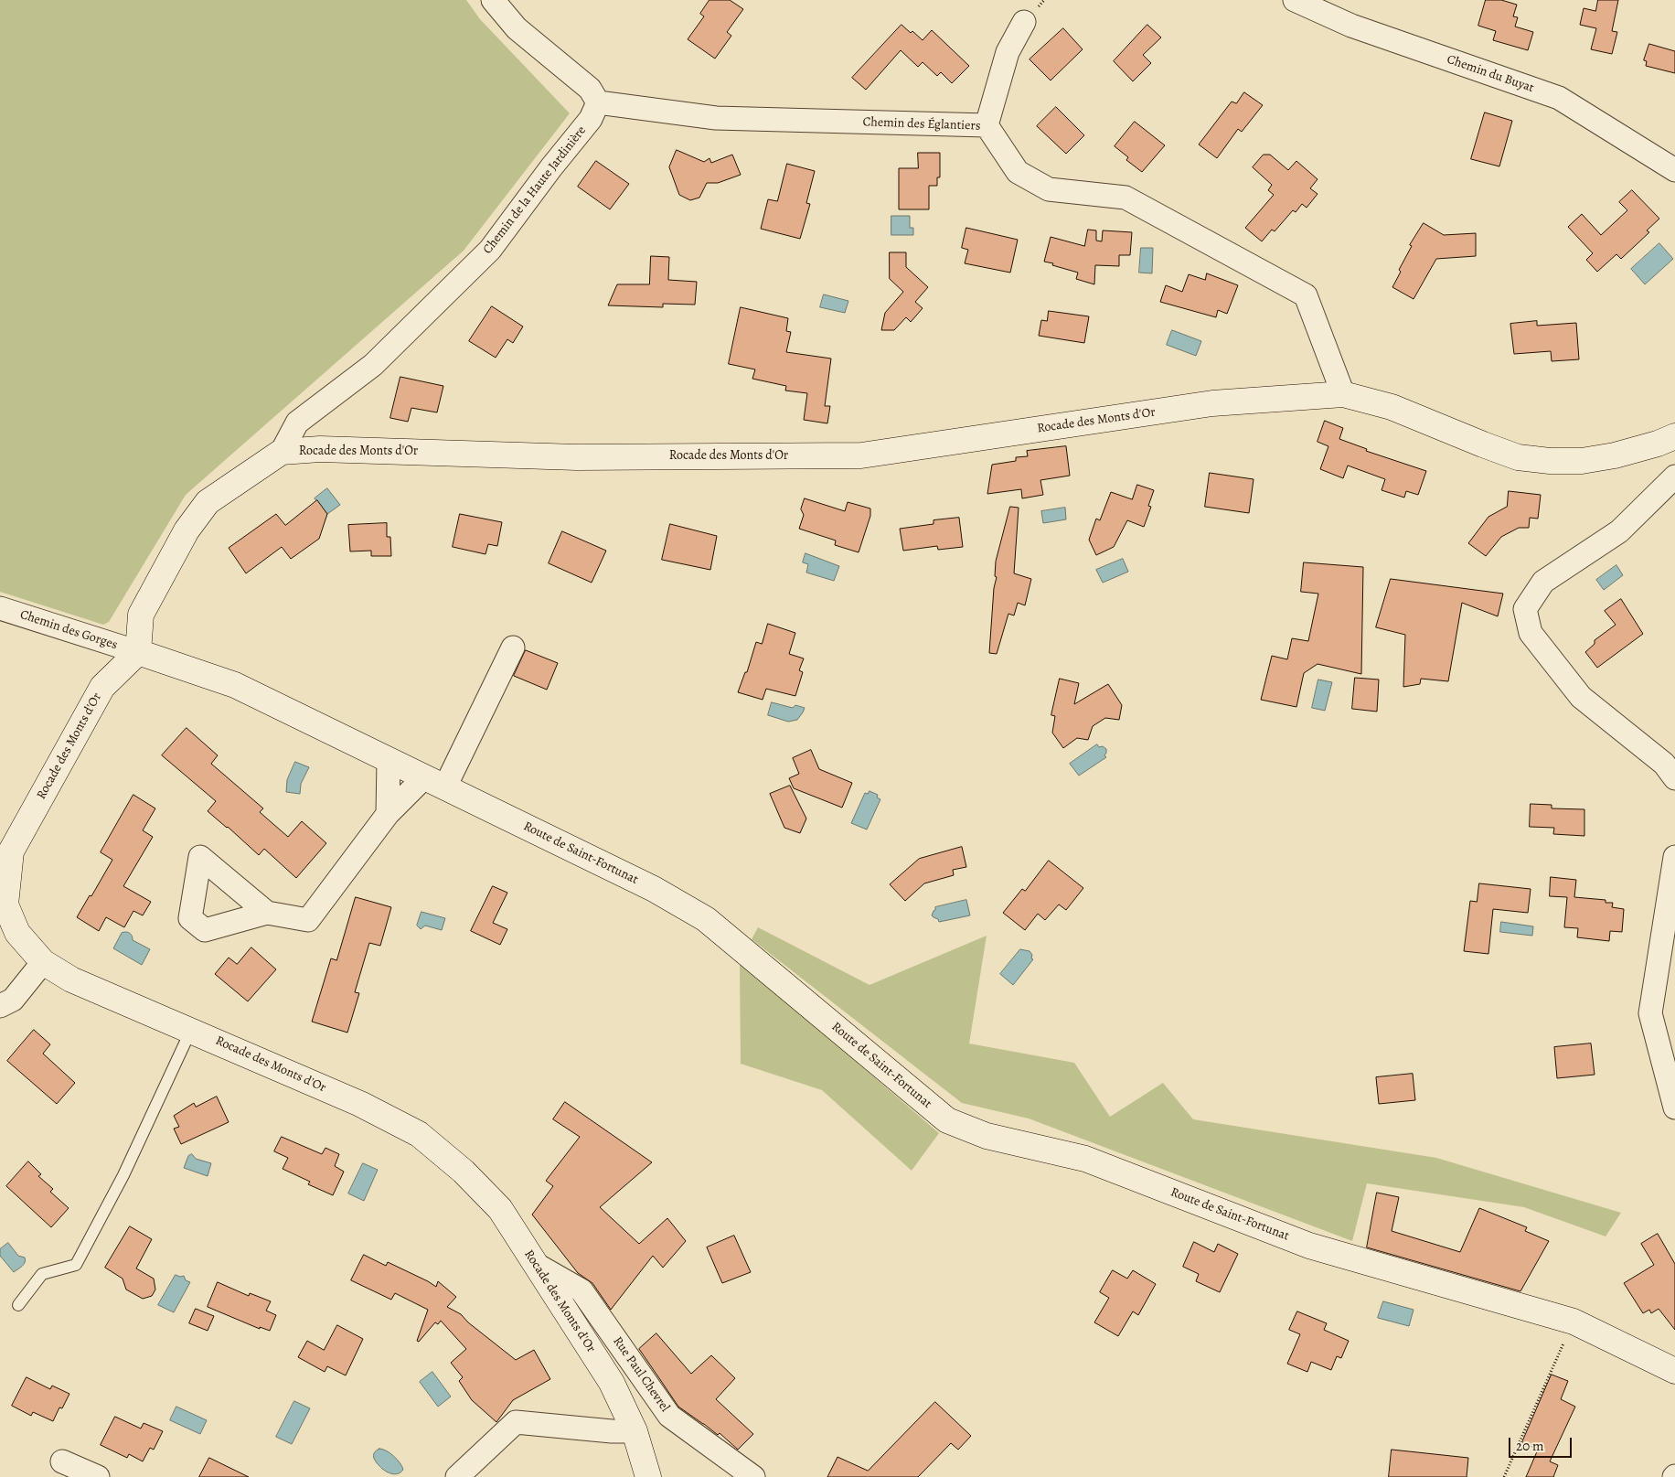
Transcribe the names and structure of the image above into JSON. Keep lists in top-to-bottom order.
{
  "streets": {
    "street": [
      "Chemin du Buyat",
      "Chemin des Églantiers",
      "Chemin de la Haute Jardinière",
      "Rocade des Monts d'Or",
      "Chemin des Gorges",
      "Route de Saint-Fortunat",
      "Rue Paul Chevrel"
    ]
  },
  "crossings": [
    ["Chemin des Églantiers", "Chemin de la Haute Jardinière"],
    ["Chemin des Églantiers", "Rocade des Monts d'Or"],
    ["Chemin de la Haute Jardinière", "Rocade des Monts d'Or"],
    ["Rocade des Monts d'Or", "Chemin des Gorges"],
    ["Rocade des Monts d'Or", "Route de Saint-Fortunat"],
    ["Rocade des Monts d'Or", "Rue Paul Chevrel"],
    ["Chemin des Gorges", "Route de Saint-Fortunat"]
  ],
  "scale_bar": "20 m"
}
